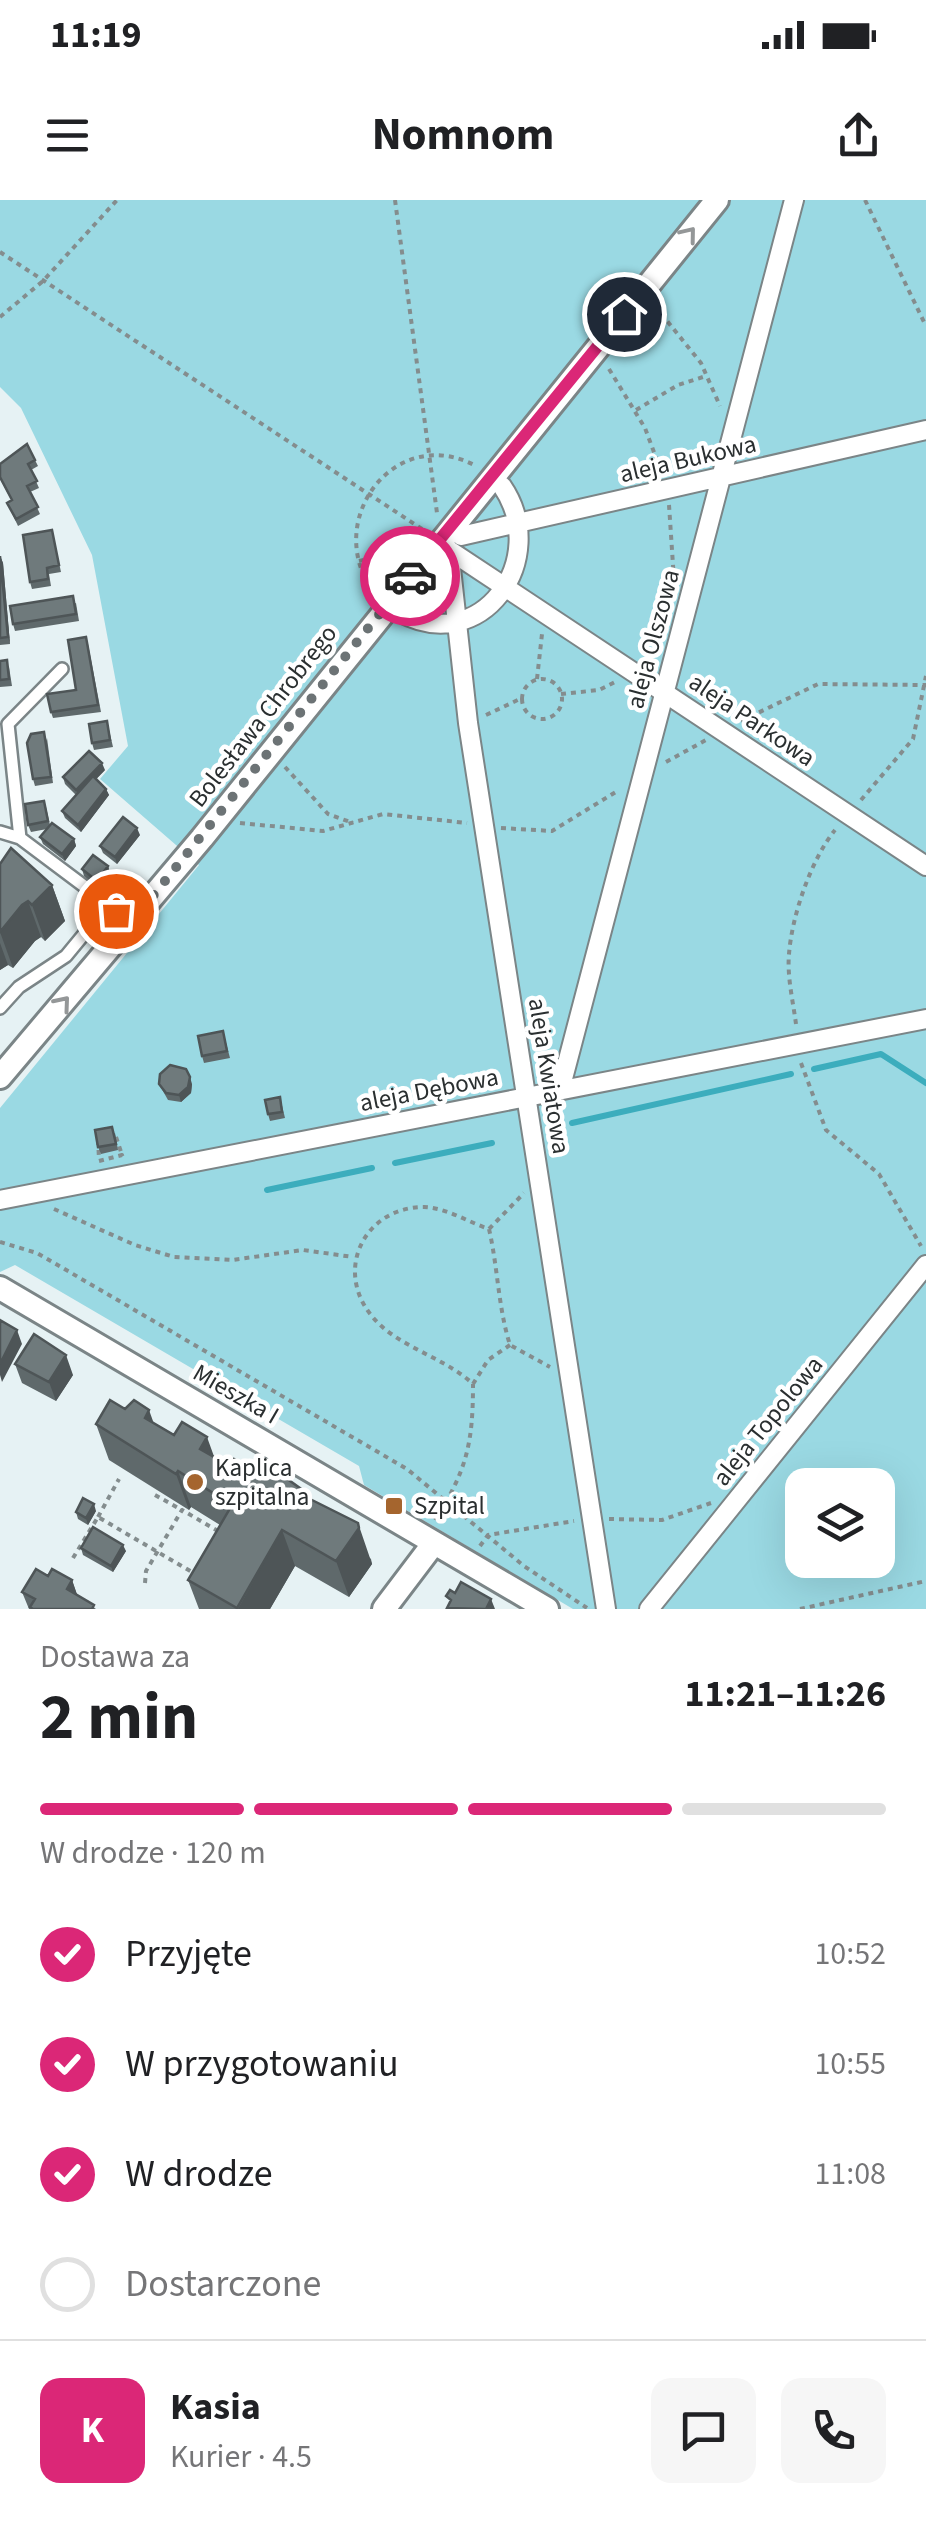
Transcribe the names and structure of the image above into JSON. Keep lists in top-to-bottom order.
{
  "streets": {
    "street": [
      "aleja Bukowa",
      "aleja Olszowa",
      "Bolesława Chrobrego",
      "aleja Parkowa",
      "aleja Kwiatowa",
      "aleja Dębowa",
      "Mieszka I",
      "aleja Topolowa"
    ]
  },
  "crossings": [
    ["aleja Bukowa", "aleja Olszowa"],
    ["aleja Bukowa", "aleja Parkowa"],
    ["aleja Bukowa", "aleja Kwiatowa"],
    ["aleja Olszowa", "aleja Parkowa"],
    ["aleja Olszowa", "aleja Dębowa"],
    ["aleja Parkowa", "aleja Kwiatowa"],
    ["aleja Kwiatowa", "aleja Dębowa"]
  ],
  "one_way": ["Bolesława Chrobrego"],
  "places": {
    "other": ["Kaplica szpitalna"],
    "transit": ["Szpital"]
  },
  "page": {
    "status": "11:19",
    "header": "Nomnom",
    "heading": ["2 min", "Dostawa za", "11:21–11:26"],
    "panel": ["Kasia", "Kurier · 4.5"],
    "bar": "W drodze · 120 m",
    "list": [
      ["Przyjęte", "10:52"],
      ["W przygotowaniu", "10:55"],
      ["W drodze", "11:08"],
      "Dostarczone"
    ],
    "round": "K"
  }
}
